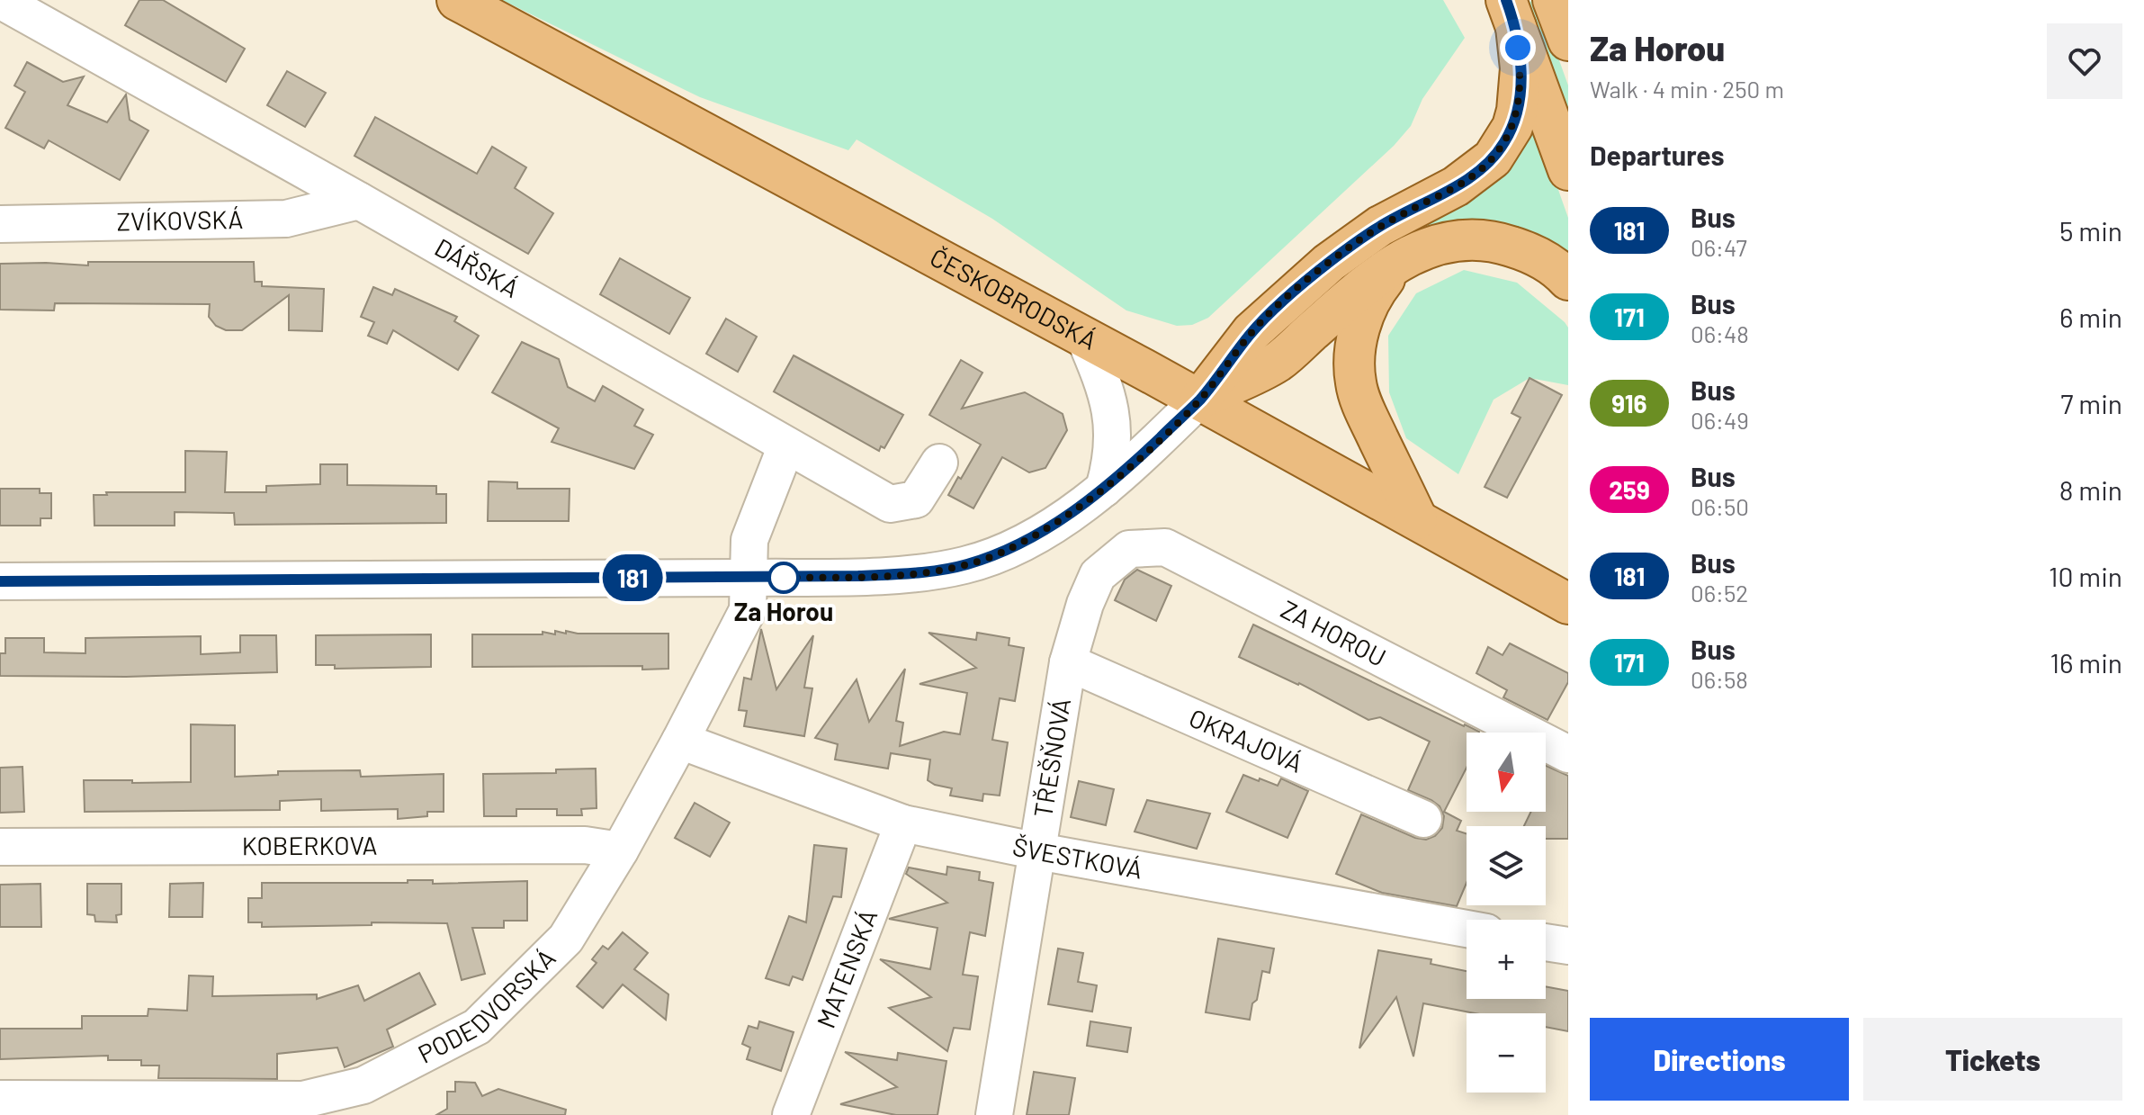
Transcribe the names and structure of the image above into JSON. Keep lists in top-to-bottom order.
{
  "streets": {
    "main road": ["ČESKOBRODSKÁ"],
    "street": [
      "ZVÍKOVSKÁ",
      "DÁŘSKÁ",
      "ZA HOROU",
      "OKRAJOVÁ",
      "TŘEŠŇOVÁ",
      "KOBERKOVA",
      "ŠVESTKOVÁ",
      "MATENSKÁ",
      "PODEDVORSKÁ"
    ]
  },
  "crossings": [
    ["ZVÍKOVSKÁ", "DÁŘSKÁ"],
    ["DÁŘSKÁ", "PODEDVORSKÁ"],
    ["ZA HOROU", "TŘEŠŇOVÁ"],
    ["OKRAJOVÁ", "TŘEŠŇOVÁ"],
    ["TŘEŠŇOVÁ", "ŠVESTKOVÁ"],
    ["KOBERKOVA", "PODEDVORSKÁ"],
    ["ŠVESTKOVÁ", "MATENSKÁ"],
    ["ŠVESTKOVÁ", "PODEDVORSKÁ"]
  ],
  "places": ["Za Horou"],
  "lines": ["bus line 181"],
  "north": "bottom",
  "page": {
    "on_map": "181",
    "heading": [
      ["Za Horou", "Walk · 4 min · 250 m"],
      "Departures"
    ],
    "list": [
      {
        "mark": "181",
        "name": "Bus",
        "note": "06:47",
        "value": "5 min"
      },
      {
        "mark": "171",
        "name": "Bus",
        "note": "06:48",
        "value": "6 min"
      },
      {
        "mark": "916",
        "name": "Bus",
        "note": "06:49",
        "value": "7 min"
      },
      {
        "mark": "259",
        "name": "Bus",
        "note": "06:50",
        "value": "8 min"
      },
      {
        "mark": "181",
        "name": "Bus",
        "note": "06:52",
        "value": "10 min"
      },
      {
        "mark": "171",
        "name": "Bus",
        "note": "06:58",
        "value": "16 min"
      }
    ],
    "map_buttons": ["+", "−"],
    "buttons": ["Directions", "Tickets"]
  }
}
